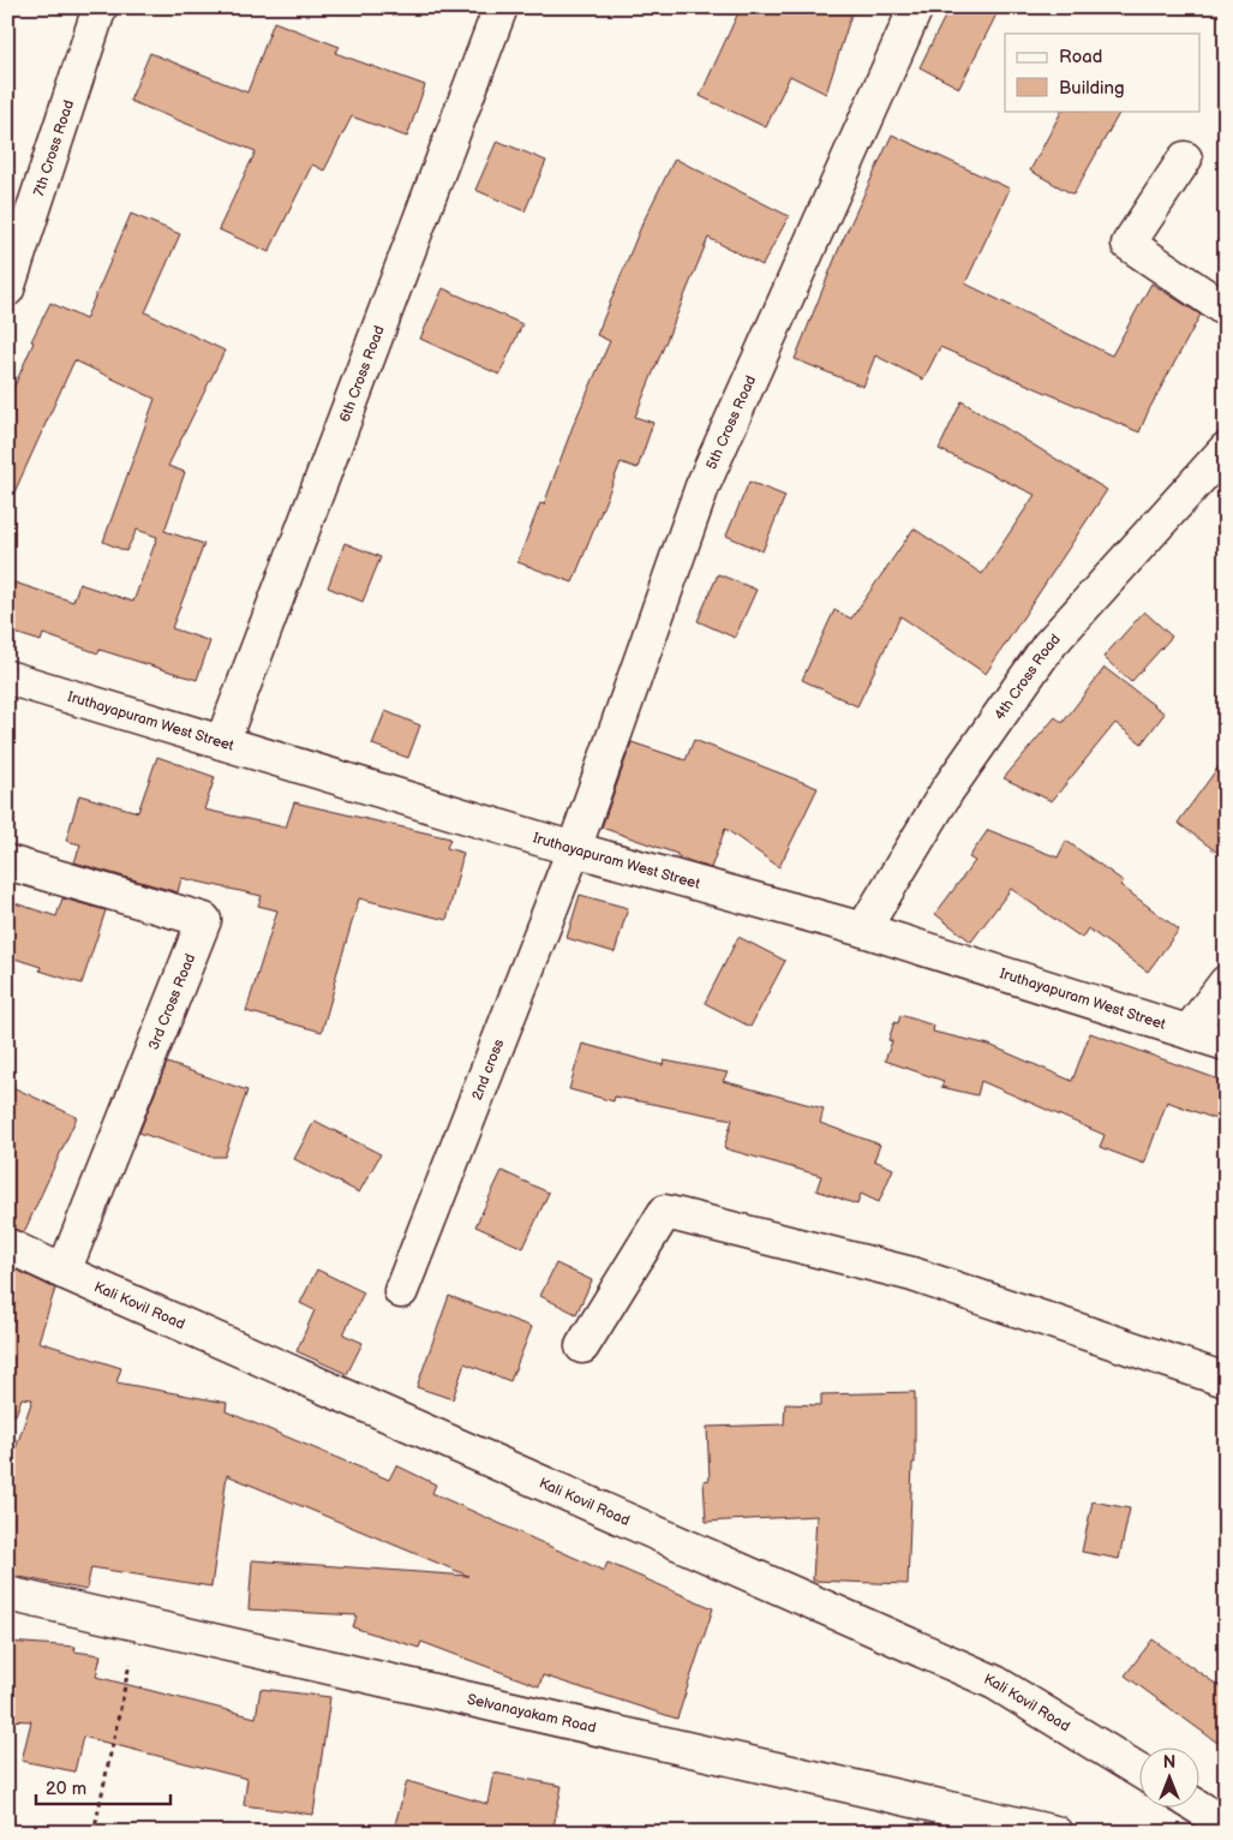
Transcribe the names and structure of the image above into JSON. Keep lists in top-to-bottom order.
{
  "streets": {
    "street": [
      "7th Cross Road",
      "6th Cross Road",
      "5th Cross Road",
      "4th Cross Road",
      "Iruthayapuram West Street",
      "3rd Cross Road",
      "2nd cross",
      "Kali Kovil Road",
      "Selvanayakam Road"
    ]
  },
  "crossings": [
    ["6th Cross Road", "Iruthayapuram West Street"],
    ["5th Cross Road", "Iruthayapuram West Street"],
    ["5th Cross Road", "2nd cross"],
    ["4th Cross Road", "Iruthayapuram West Street"],
    ["Iruthayapuram West Street", "2nd cross"],
    ["3rd Cross Road", "Kali Kovil Road"]
  ],
  "legend": ["Road", "Building"],
  "scale_bar": "20 m",
  "north": "top"
}
